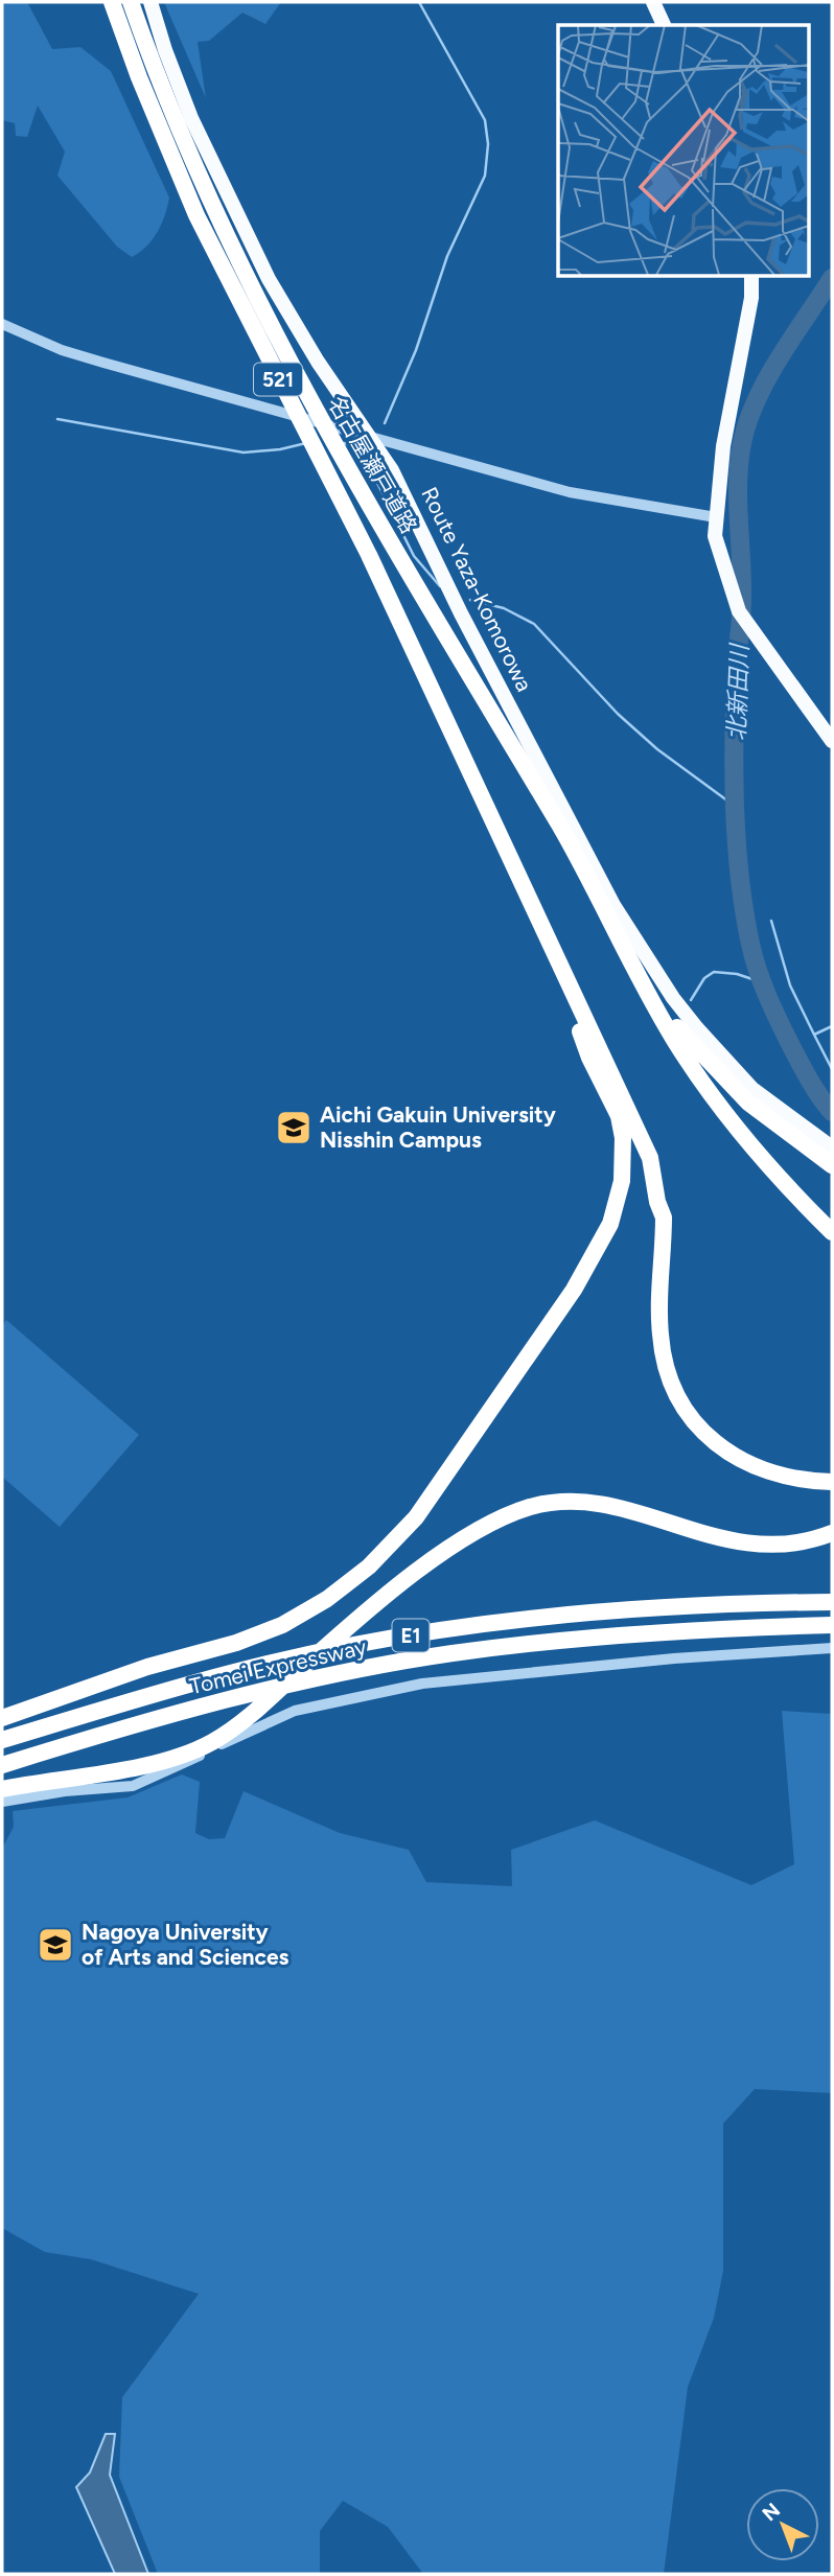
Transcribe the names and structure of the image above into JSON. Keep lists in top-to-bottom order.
{
  "streets": {
    "highway": [
      "521",
      "名古屋瀬戸道路",
      "E1",
      "Tomei Expressway"
    ],
    "main road": ["Route Yaza-Komorowa"]
  },
  "water": ["北新田川"],
  "places": {
    "school or university": ["Aichi Gakuin University Nisshin Campus", "Nagoya University of Arts and Sciences"]
  },
  "north": "top left"
}
